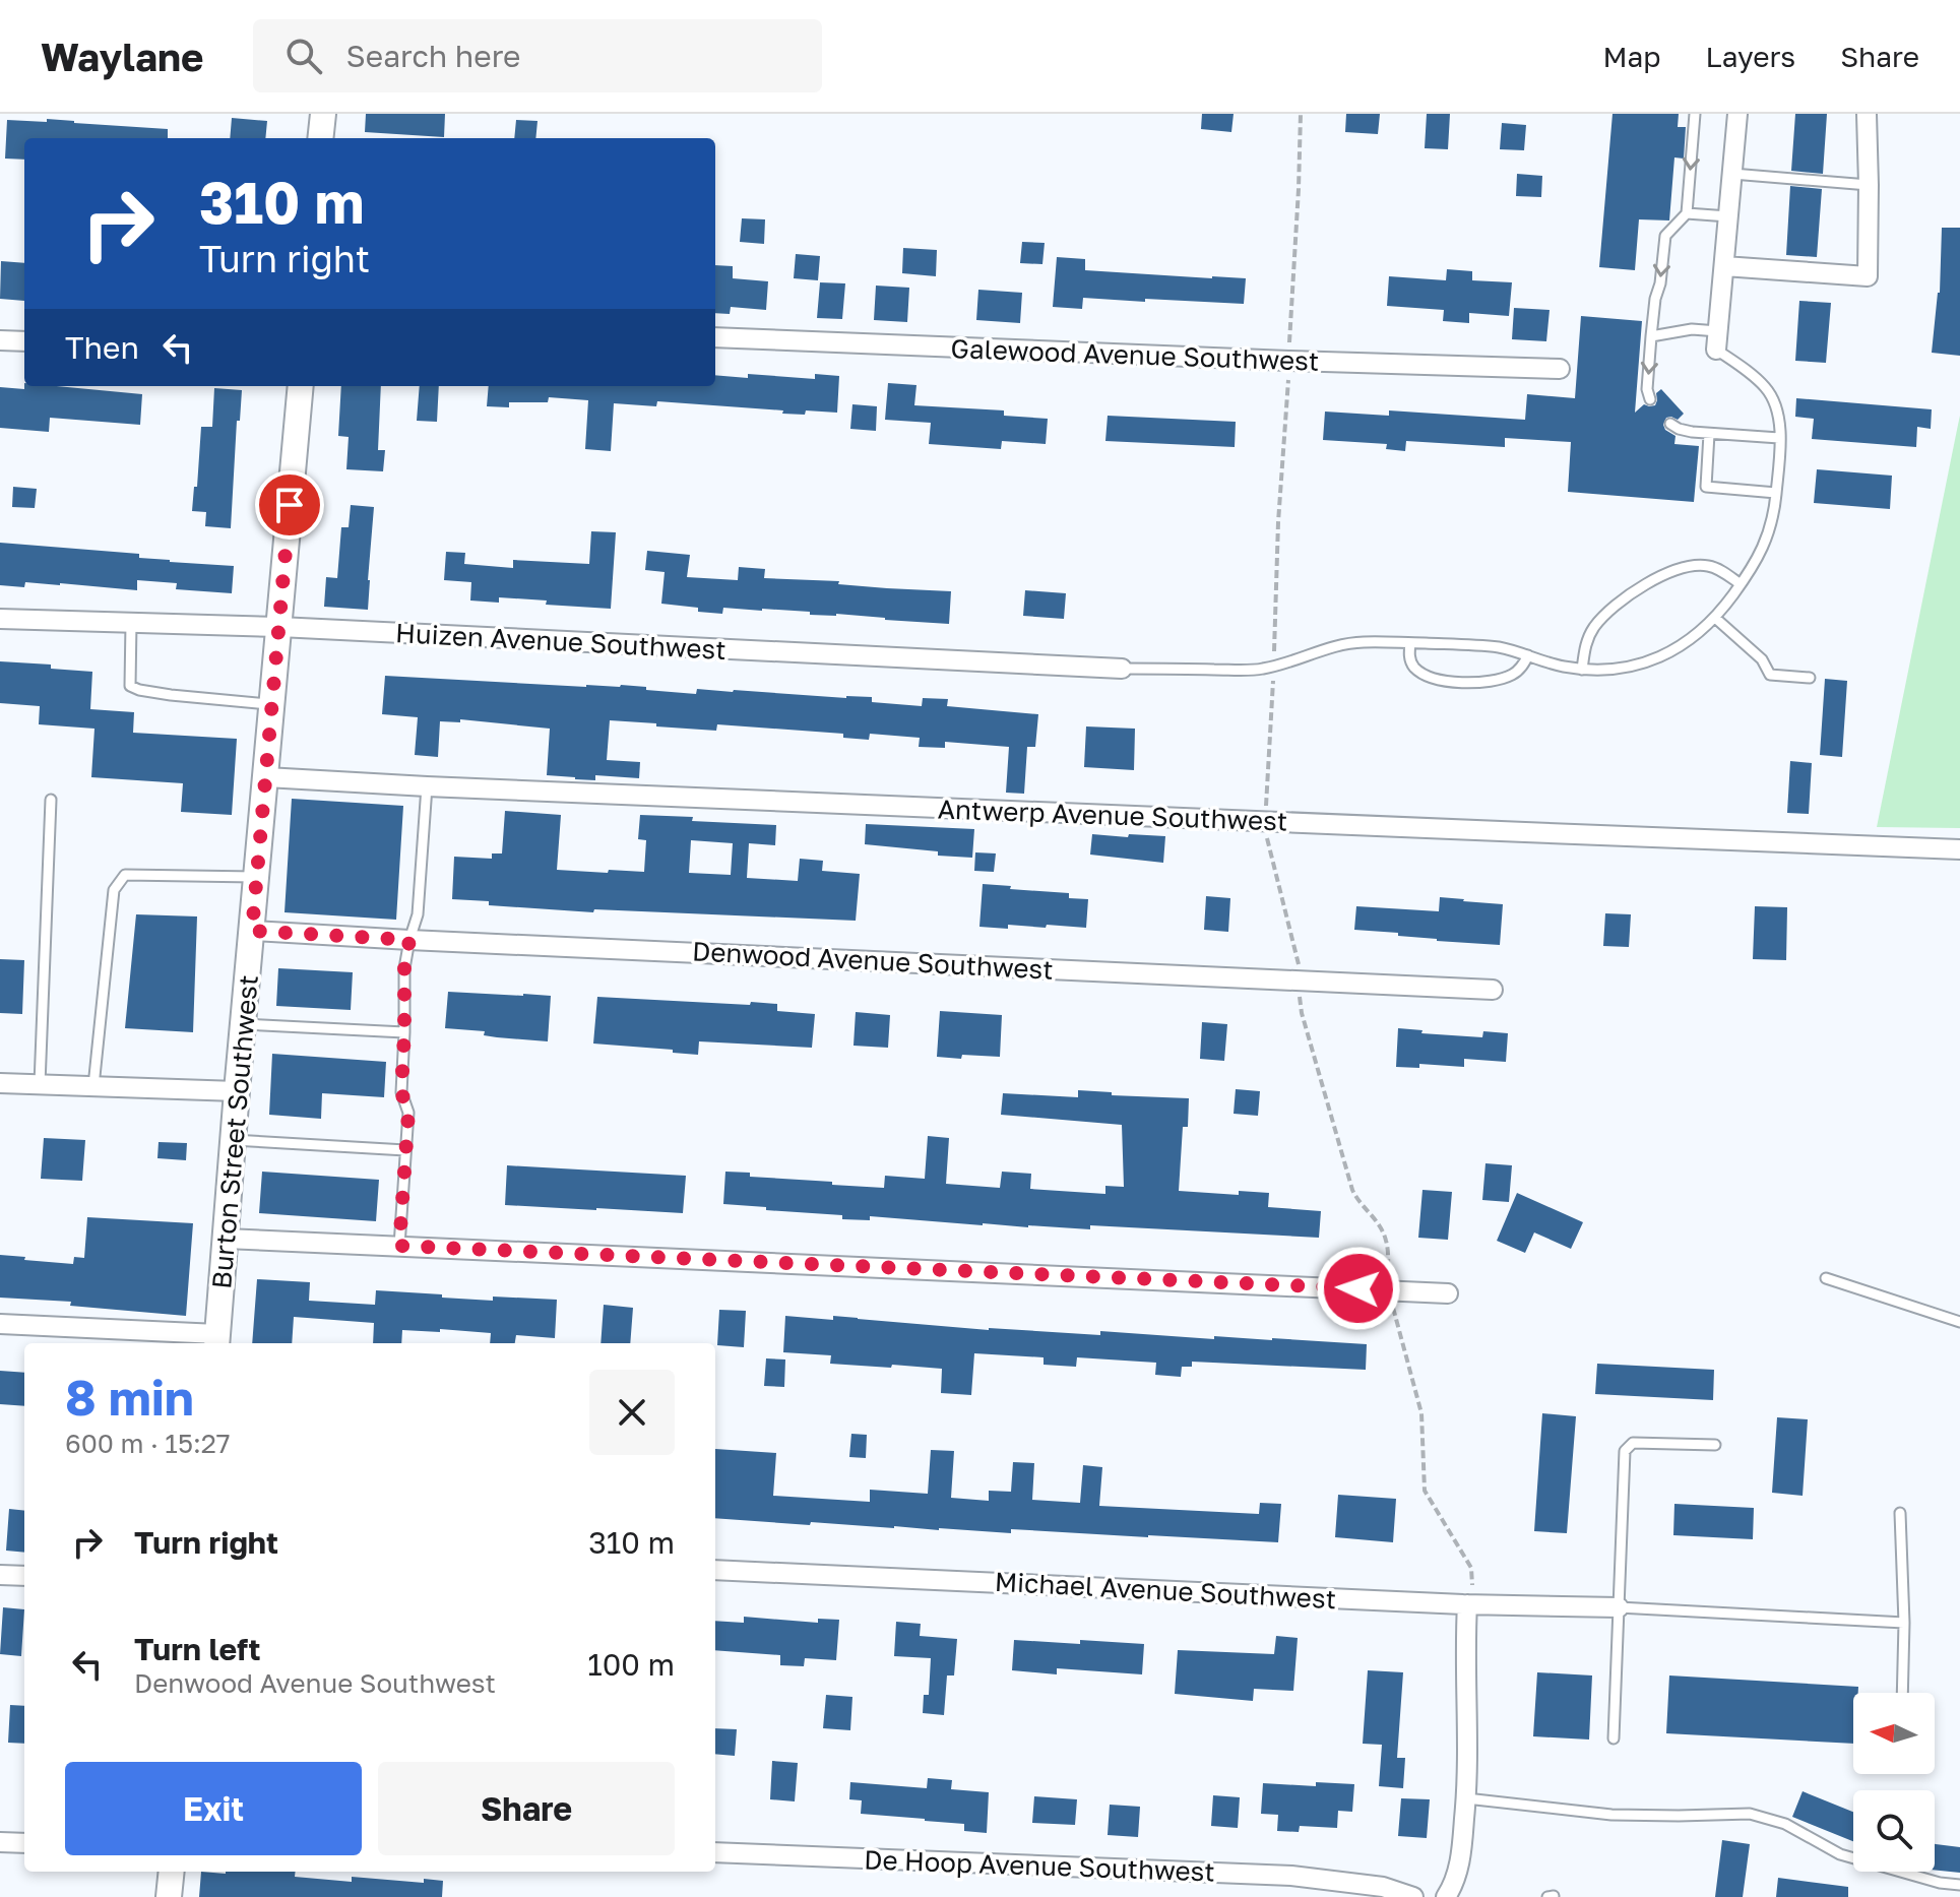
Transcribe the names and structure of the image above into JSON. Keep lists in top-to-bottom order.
{
  "streets": {
    "main road": ["Burton Street Southwest"],
    "street": [
      "Galewood Avenue Southwest",
      "Huizen Avenue Southwest",
      "Antwerp Avenue Southwest",
      "Denwood Avenue Southwest",
      "Michael Avenue Southwest",
      "De Hoop Avenue Southwest"
    ]
  },
  "crossings": [
    ["Huizen Avenue Southwest", "Burton Street Southwest"],
    ["Antwerp Avenue Southwest", "Burton Street Southwest"],
    ["Denwood Avenue Southwest", "Burton Street Southwest"]
  ],
  "north": "left",
  "page": {
    "header": "Waylane",
    "search": "Search here",
    "nav": ["Map", "Layers", "Share"],
    "turn": ["310 m", "Turn right"],
    "then": "Then",
    "heading": ["8 min", "600 m · 15:27"],
    "list": [
      {
        "name": "Turn right",
        "value": "310 m"
      },
      {
        "name": "Turn left",
        "note": "Denwood Avenue Southwest",
        "value": "100 m"
      }
    ],
    "buttons": ["Exit", "Share"]
  }
}
